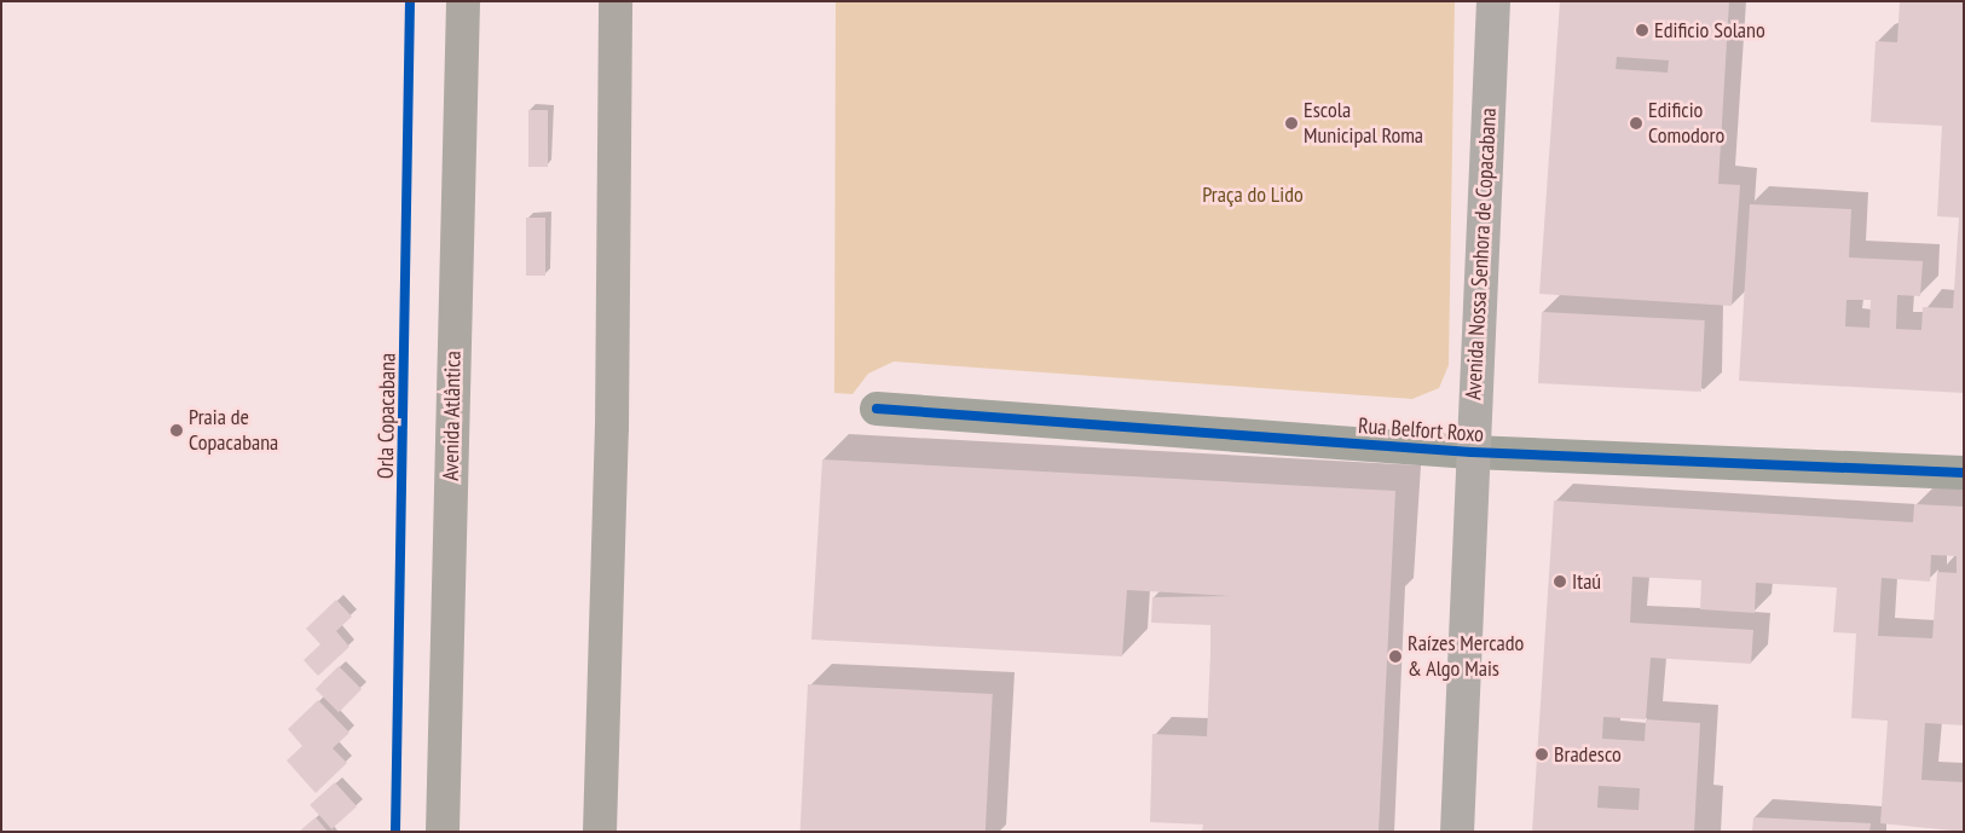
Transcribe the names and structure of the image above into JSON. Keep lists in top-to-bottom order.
{
  "streets": {
    "highway": ["Avenida Atlântica"],
    "main road": ["Avenida Nossa Senhora de Copacabana"],
    "street": ["Rua Belfort Roxo"],
    "cycle path": ["Orla Copacabana"]
  },
  "crossings": [
    ["Avenida Nossa Senhora de Copacabana", "Rua Belfort Roxo"]
  ],
  "parks": ["Praça do Lido"],
  "places": [
    "Edificio Solano",
    "Escola Municipal Roma",
    "Edificio Comodoro",
    "Praia de Copacabana",
    "Itaú",
    "Raízes Mercado & Algo Mais",
    "Bradesco"
  ]
}
